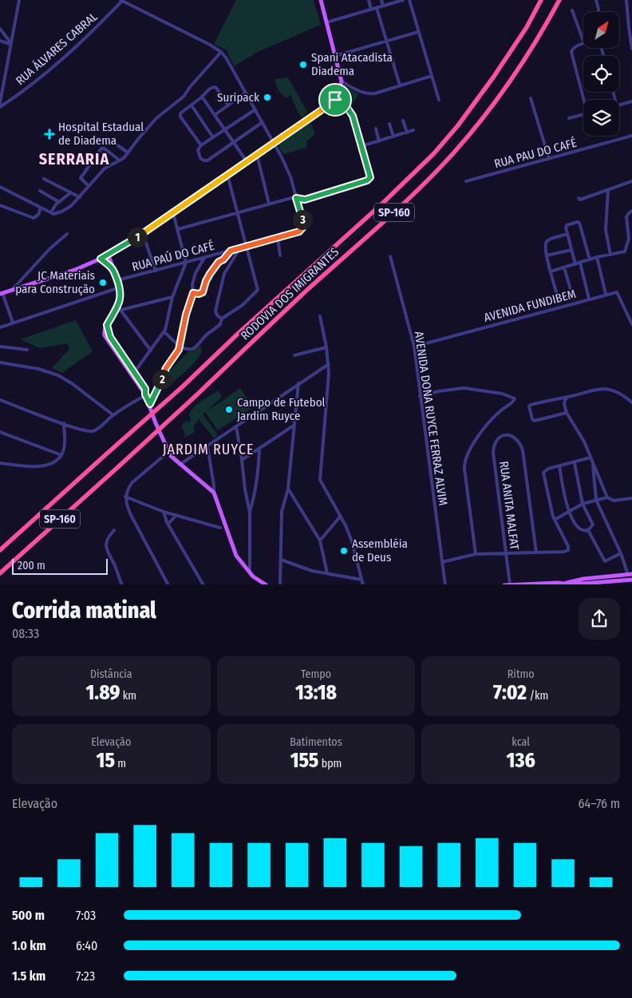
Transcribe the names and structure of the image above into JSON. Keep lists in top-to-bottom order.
{
  "streets": {
    "highway": ["SP-160", "RODOVIA DOS IMIGRANTES"],
    "street": [
      "RUA ÁLVARES CABRAL",
      "RUA PAU DO CAFÉ",
      "RUA PAÚ DO CAFÉ",
      "AVENIDA FUNDIBEM",
      "AVENIDA DONA RUYCE FERRAZ ALVIM",
      "RUA ANITA MALFAT"
    ]
  },
  "crossings": [
    ["AVENIDA FUNDIBEM", "AVENIDA DONA RUYCE FERRAZ ALVIM"]
  ],
  "districts": ["SERRARIA", "JARDIM RUYCE"],
  "places": {
    "other": [
      "Spani Atacadista Diadema",
      "Suripack",
      "JC Materiais para Construção",
      "Campo de Futebol Jardim Ruyce",
      "Assembléia de Deus"
    ],
    "health": ["Hospital Estadual de Diadema"]
  },
  "scale_bar": "200 m",
  "north": "top right",
  "page": {
    "pins": ["3", "1", "2"],
    "scale": "200 m",
    "heading": ["Corrida matinal", "08:33"],
    "stats": [
      ["Distância", "1.89 km"],
      ["Tempo", "13:18"],
      ["Ritmo", "7:02 /km"],
      ["Elevação", "15 m"],
      ["Batimentos", "155 bpm"],
      ["kcal", "136"]
    ],
    "chart": ["Elevação", "64–76 m"],
    "list": [
      {
        "name": "500 m",
        "note": "7:03"
      },
      {
        "name": "1.0 km",
        "note": "6:40"
      },
      {
        "name": "1.5 km",
        "note": "7:23"
      }
    ]
  }
}
